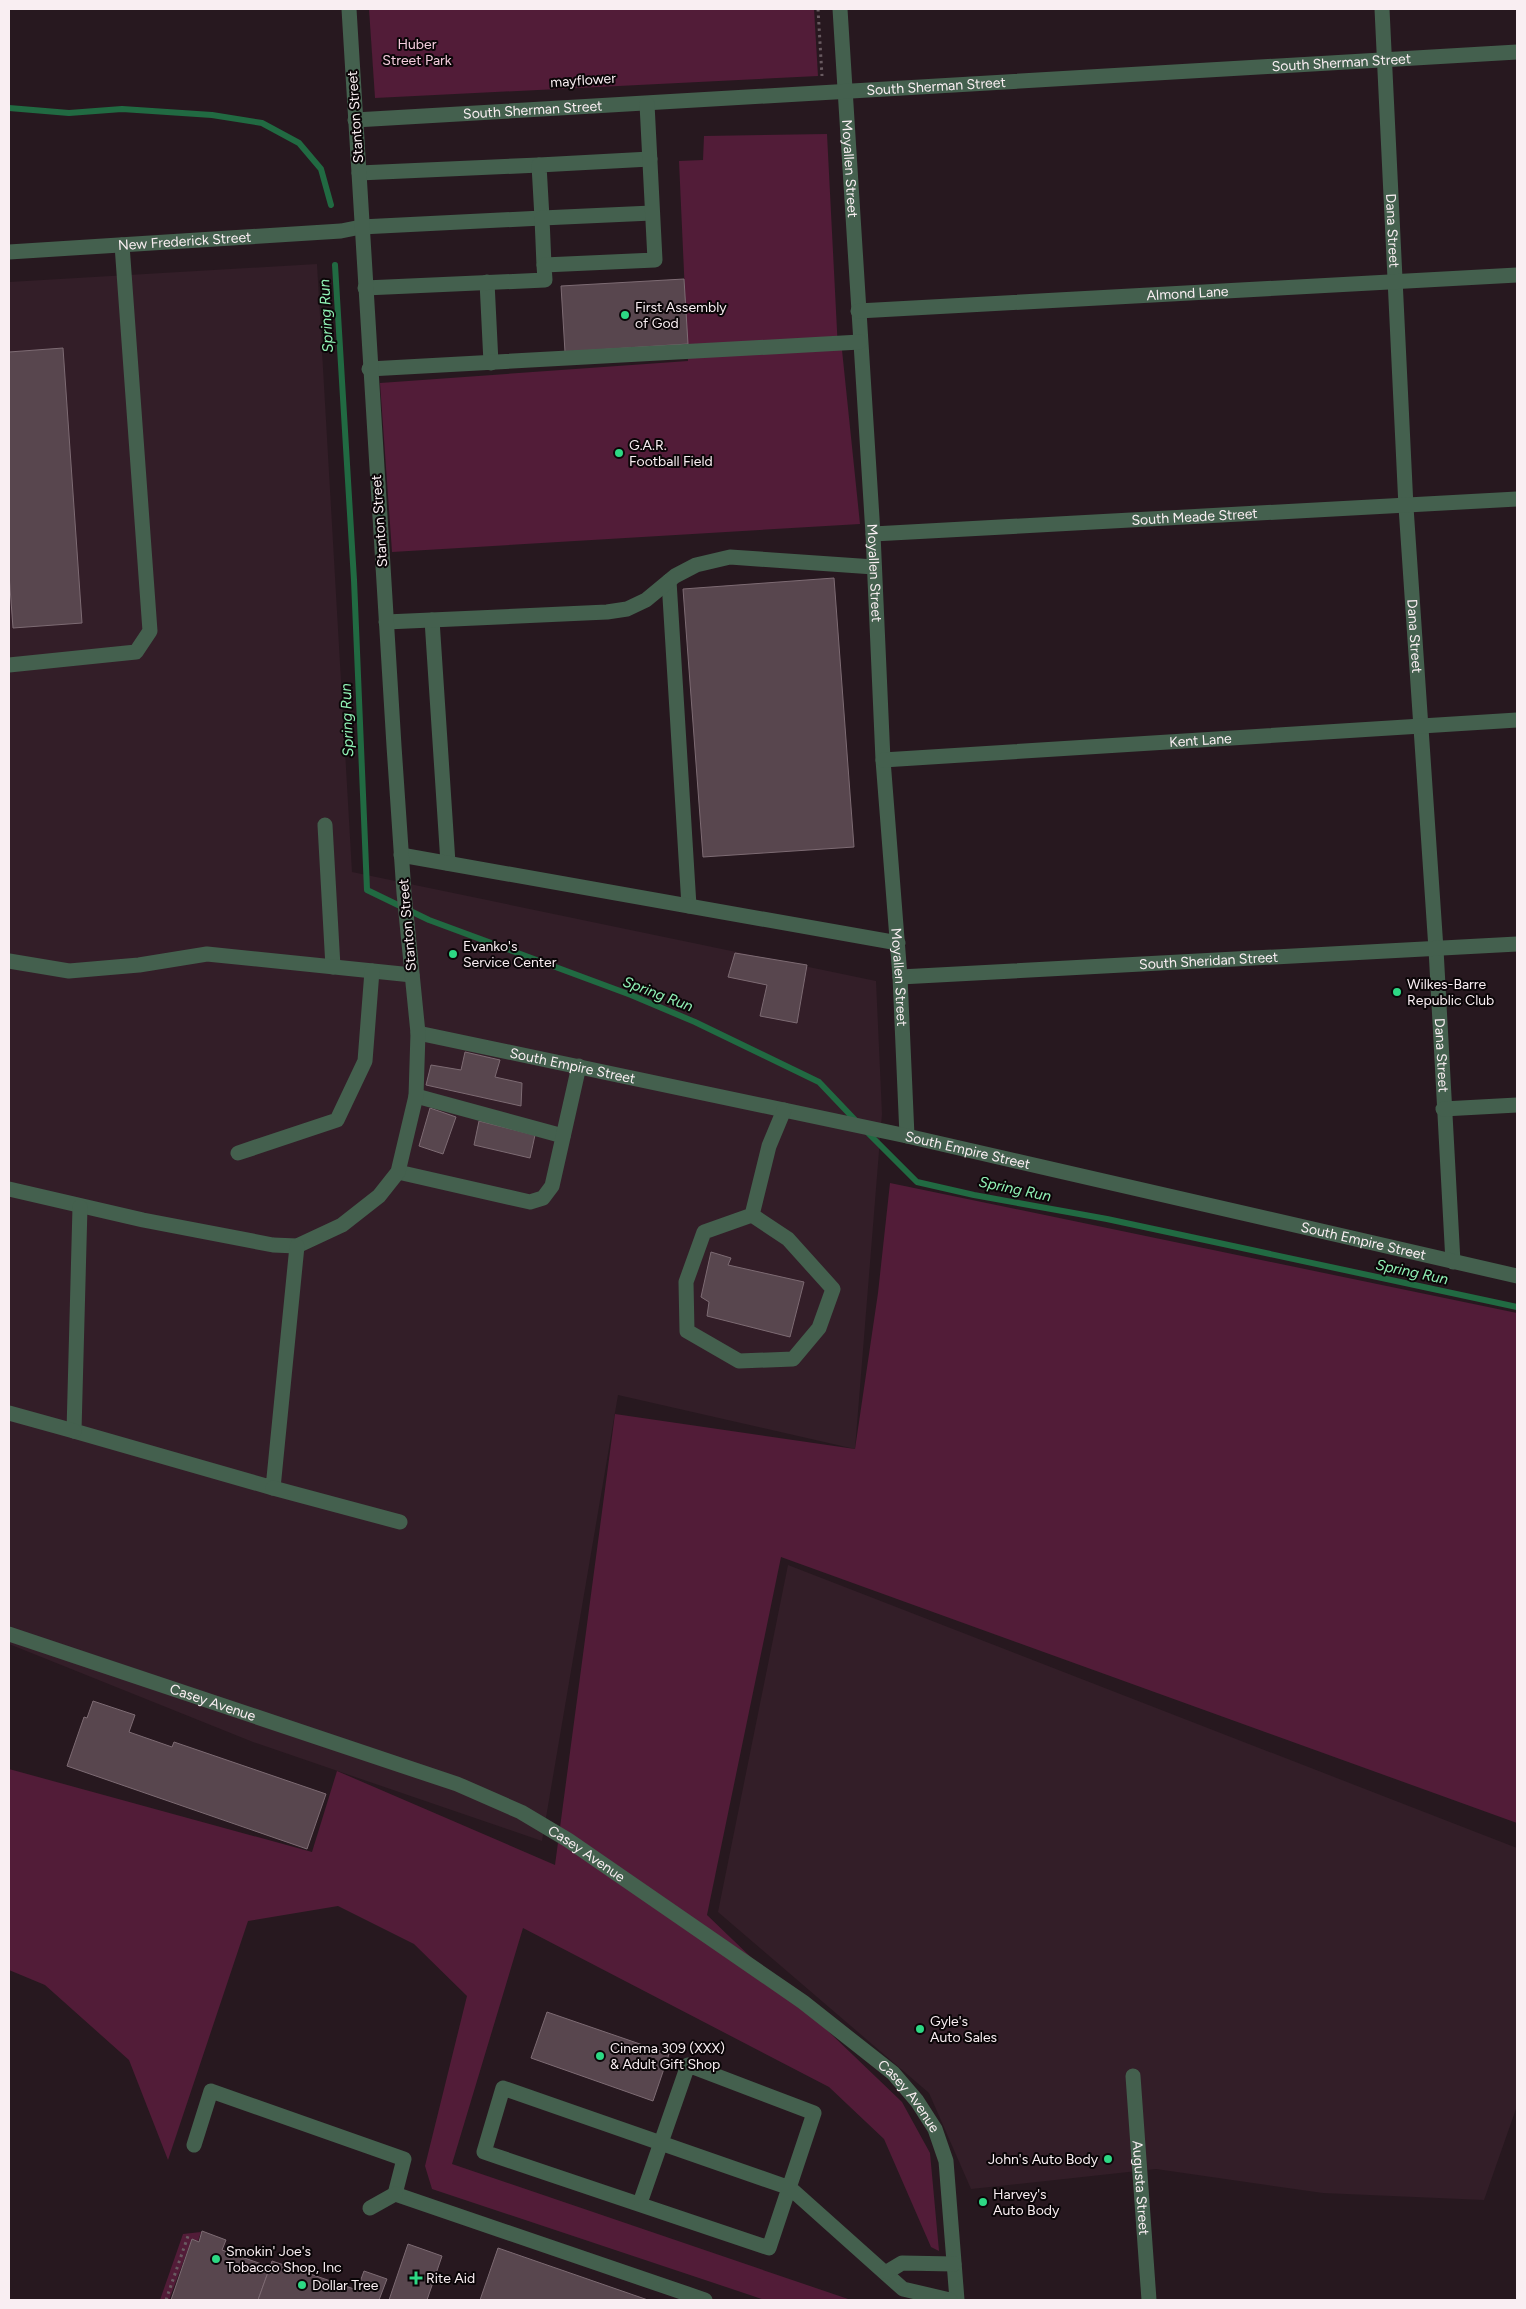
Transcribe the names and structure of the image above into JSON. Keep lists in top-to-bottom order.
{
  "streets": {
    "street": [
      "South Sherman Street",
      "Stanton Street",
      "Moyallen Street",
      "Dana Street",
      "New Frederick Street",
      "Almond Lane",
      "South Meade Street",
      "Kent Lane",
      "South Sheridan Street",
      "South Empire Street",
      "Casey Avenue",
      "Augusta Street"
    ]
  },
  "crossings": [
    ["South Sherman Street", "Stanton Street"],
    ["South Sherman Street", "Moyallen Street"],
    ["South Sherman Street", "Dana Street"],
    ["Stanton Street", "New Frederick Street"],
    ["Stanton Street", "South Empire Street"],
    ["Moyallen Street", "Almond Lane"],
    ["Moyallen Street", "South Meade Street"],
    ["Moyallen Street", "Kent Lane"],
    ["Moyallen Street", "South Sheridan Street"],
    ["Moyallen Street", "South Empire Street"],
    ["Dana Street", "Almond Lane"],
    ["Dana Street", "South Meade Street"],
    ["Dana Street", "Kent Lane"],
    ["Dana Street", "South Sheridan Street"],
    ["Dana Street", "South Empire Street"]
  ],
  "water": ["Spring Run"],
  "parks": ["Huber Street Park"],
  "places": {
    "other": [
      "First Assembly of God",
      "G.A.R. Football Field",
      "Evanko's Service Center",
      "Wilkes-Barre Republic Club",
      "Gyle's Auto Sales",
      "Cinema 309 (XXX) & Adult Gift Shop",
      "John's Auto Body",
      "Harvey's Auto Body",
      "Smokin' Joe's Tobacco Shop, Inc",
      "Dollar Tree"
    ],
    "health": ["Rite Aid"]
  }
}
